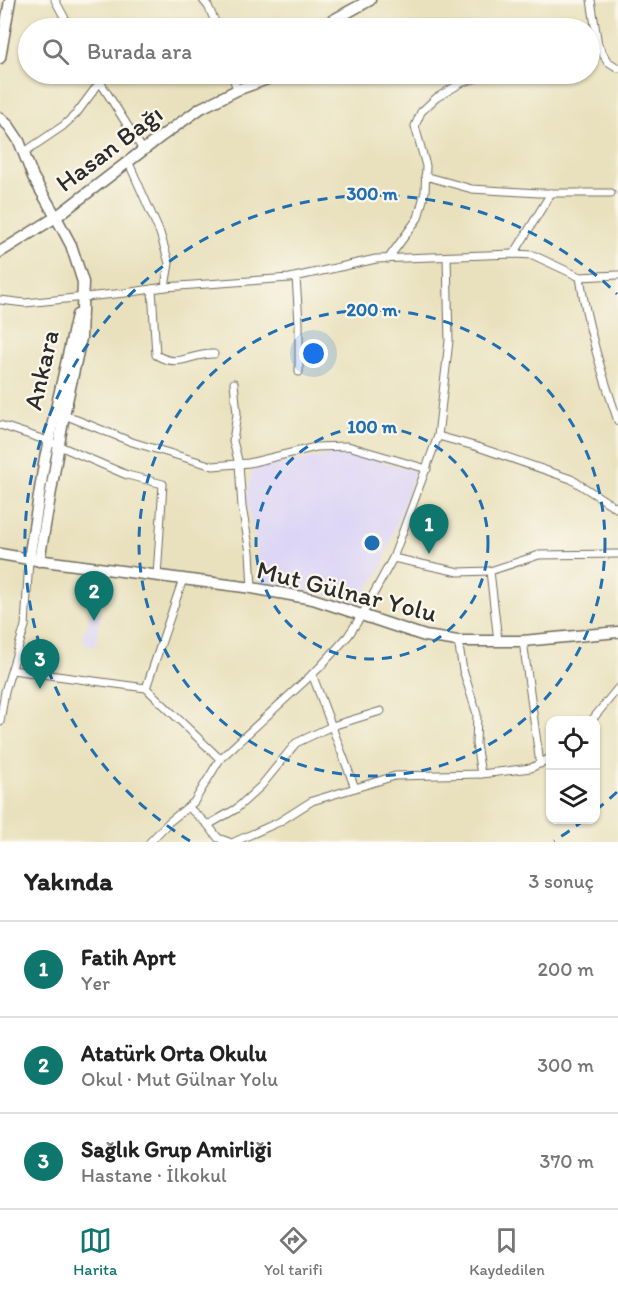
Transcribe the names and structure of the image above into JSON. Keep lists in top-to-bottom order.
{
  "streets": {
    "main road": ["Hasan Bağı", "Ankara", "Mut Gülnar Yolu"]
  },
  "crossings": [
    ["Hasan Bağı", "Ankara"],
    ["Ankara", "Mut Gülnar Yolu"]
  ],
  "page": {
    "search": "Burada ara",
    "pins": ["1", "2", "3"],
    "heading": ["Yakında", "3 sonuç"],
    "list": [
      {
        "mark": "1",
        "name": "Fatih Aprt",
        "note": "Yer",
        "value": "200 m"
      },
      {
        "mark": "2",
        "name": "Atatürk Orta Okulu",
        "note": "Okul · Mut Gülnar Yolu",
        "value": "300 m"
      },
      {
        "mark": "3",
        "name": "Sağlık Grup Amirliği",
        "note": "Hastane · İlkokul",
        "value": "370 m"
      }
    ],
    "nav": ["Harita", "Yol tarifi", "Kaydedilen"]
  },
  "rings": ["300 m", "200 m", "100 m"]
}
